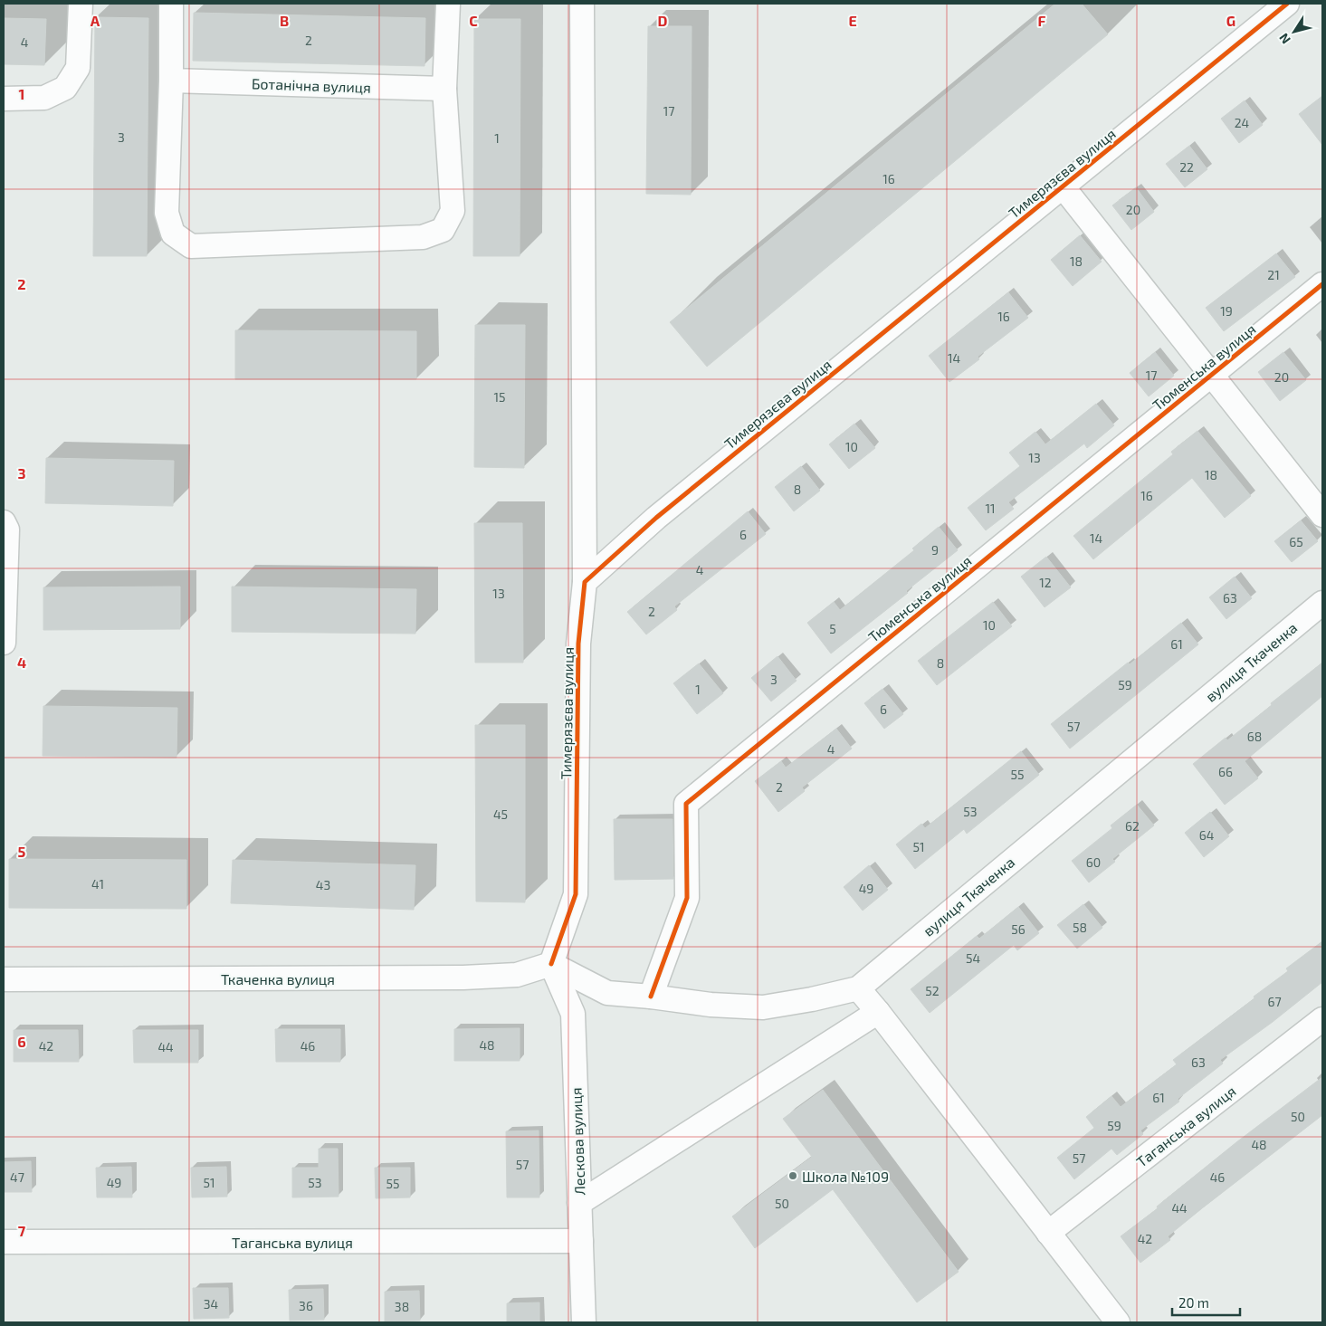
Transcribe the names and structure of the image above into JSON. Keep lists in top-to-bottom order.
{
  "streets": {
    "street": [
      "Ботанічна вулиця",
      "Тимерязєва вулиця",
      "Тюменська вулиця",
      "вулиця Ткаченка",
      "Ткаченка вулиця",
      "Таганська вулиця",
      "Лескова вулиця"
    ]
  },
  "crossings": [
    ["Тимерязєва вулиця", "вулиця Ткаченка"],
    ["Тимерязєва вулиця", "Ткаченка вулиця"],
    ["Тимерязєва вулиця", "Лескова вулиця"],
    ["Тюменська вулиця", "вулиця Ткаченка"],
    ["вулиця Ткаченка", "Ткаченка вулиця"],
    ["вулиця Ткаченка", "Лескова вулиця"],
    ["Ткаченка вулиця", "Лескова вулиця"],
    ["Таганська вулиця", "Лескова вулиця"]
  ],
  "places": ["Школа №109"],
  "house_numbers": [
    "2",
    "4",
    "17",
    "24",
    "3",
    "1",
    "22",
    "16",
    "20",
    "18",
    "21",
    "19",
    "16",
    "14",
    "17",
    "20",
    "15",
    "10",
    "13",
    "18",
    "8",
    "16",
    "11",
    "6",
    "14",
    "65",
    "9",
    "4",
    "12",
    "13",
    "63",
    "2",
    "10",
    "5",
    "61",
    "8",
    "3",
    "59",
    "1",
    "6",
    "57",
    "68",
    "4",
    "66",
    "55",
    "2",
    "53",
    "45",
    "62",
    "64",
    "51",
    "60",
    "41",
    "43",
    "49",
    "58",
    "56",
    "54",
    "52",
    "67",
    "48",
    "42",
    "46",
    "44",
    "63",
    "61",
    "50",
    "59",
    "48",
    "57",
    "57",
    "47",
    "46",
    "49",
    "51",
    "53",
    "55",
    "50",
    "44",
    "42",
    "34",
    "36",
    "38"
  ],
  "scale_bar": "20 m",
  "north": "bottom left",
  "grid": {
    "columns": [
      "A",
      "B",
      "C",
      "D",
      "E",
      "F",
      "G"
    ],
    "rows": [
      "1",
      "2",
      "3",
      "4",
      "5",
      "6",
      "7"
    ]
  }
}
